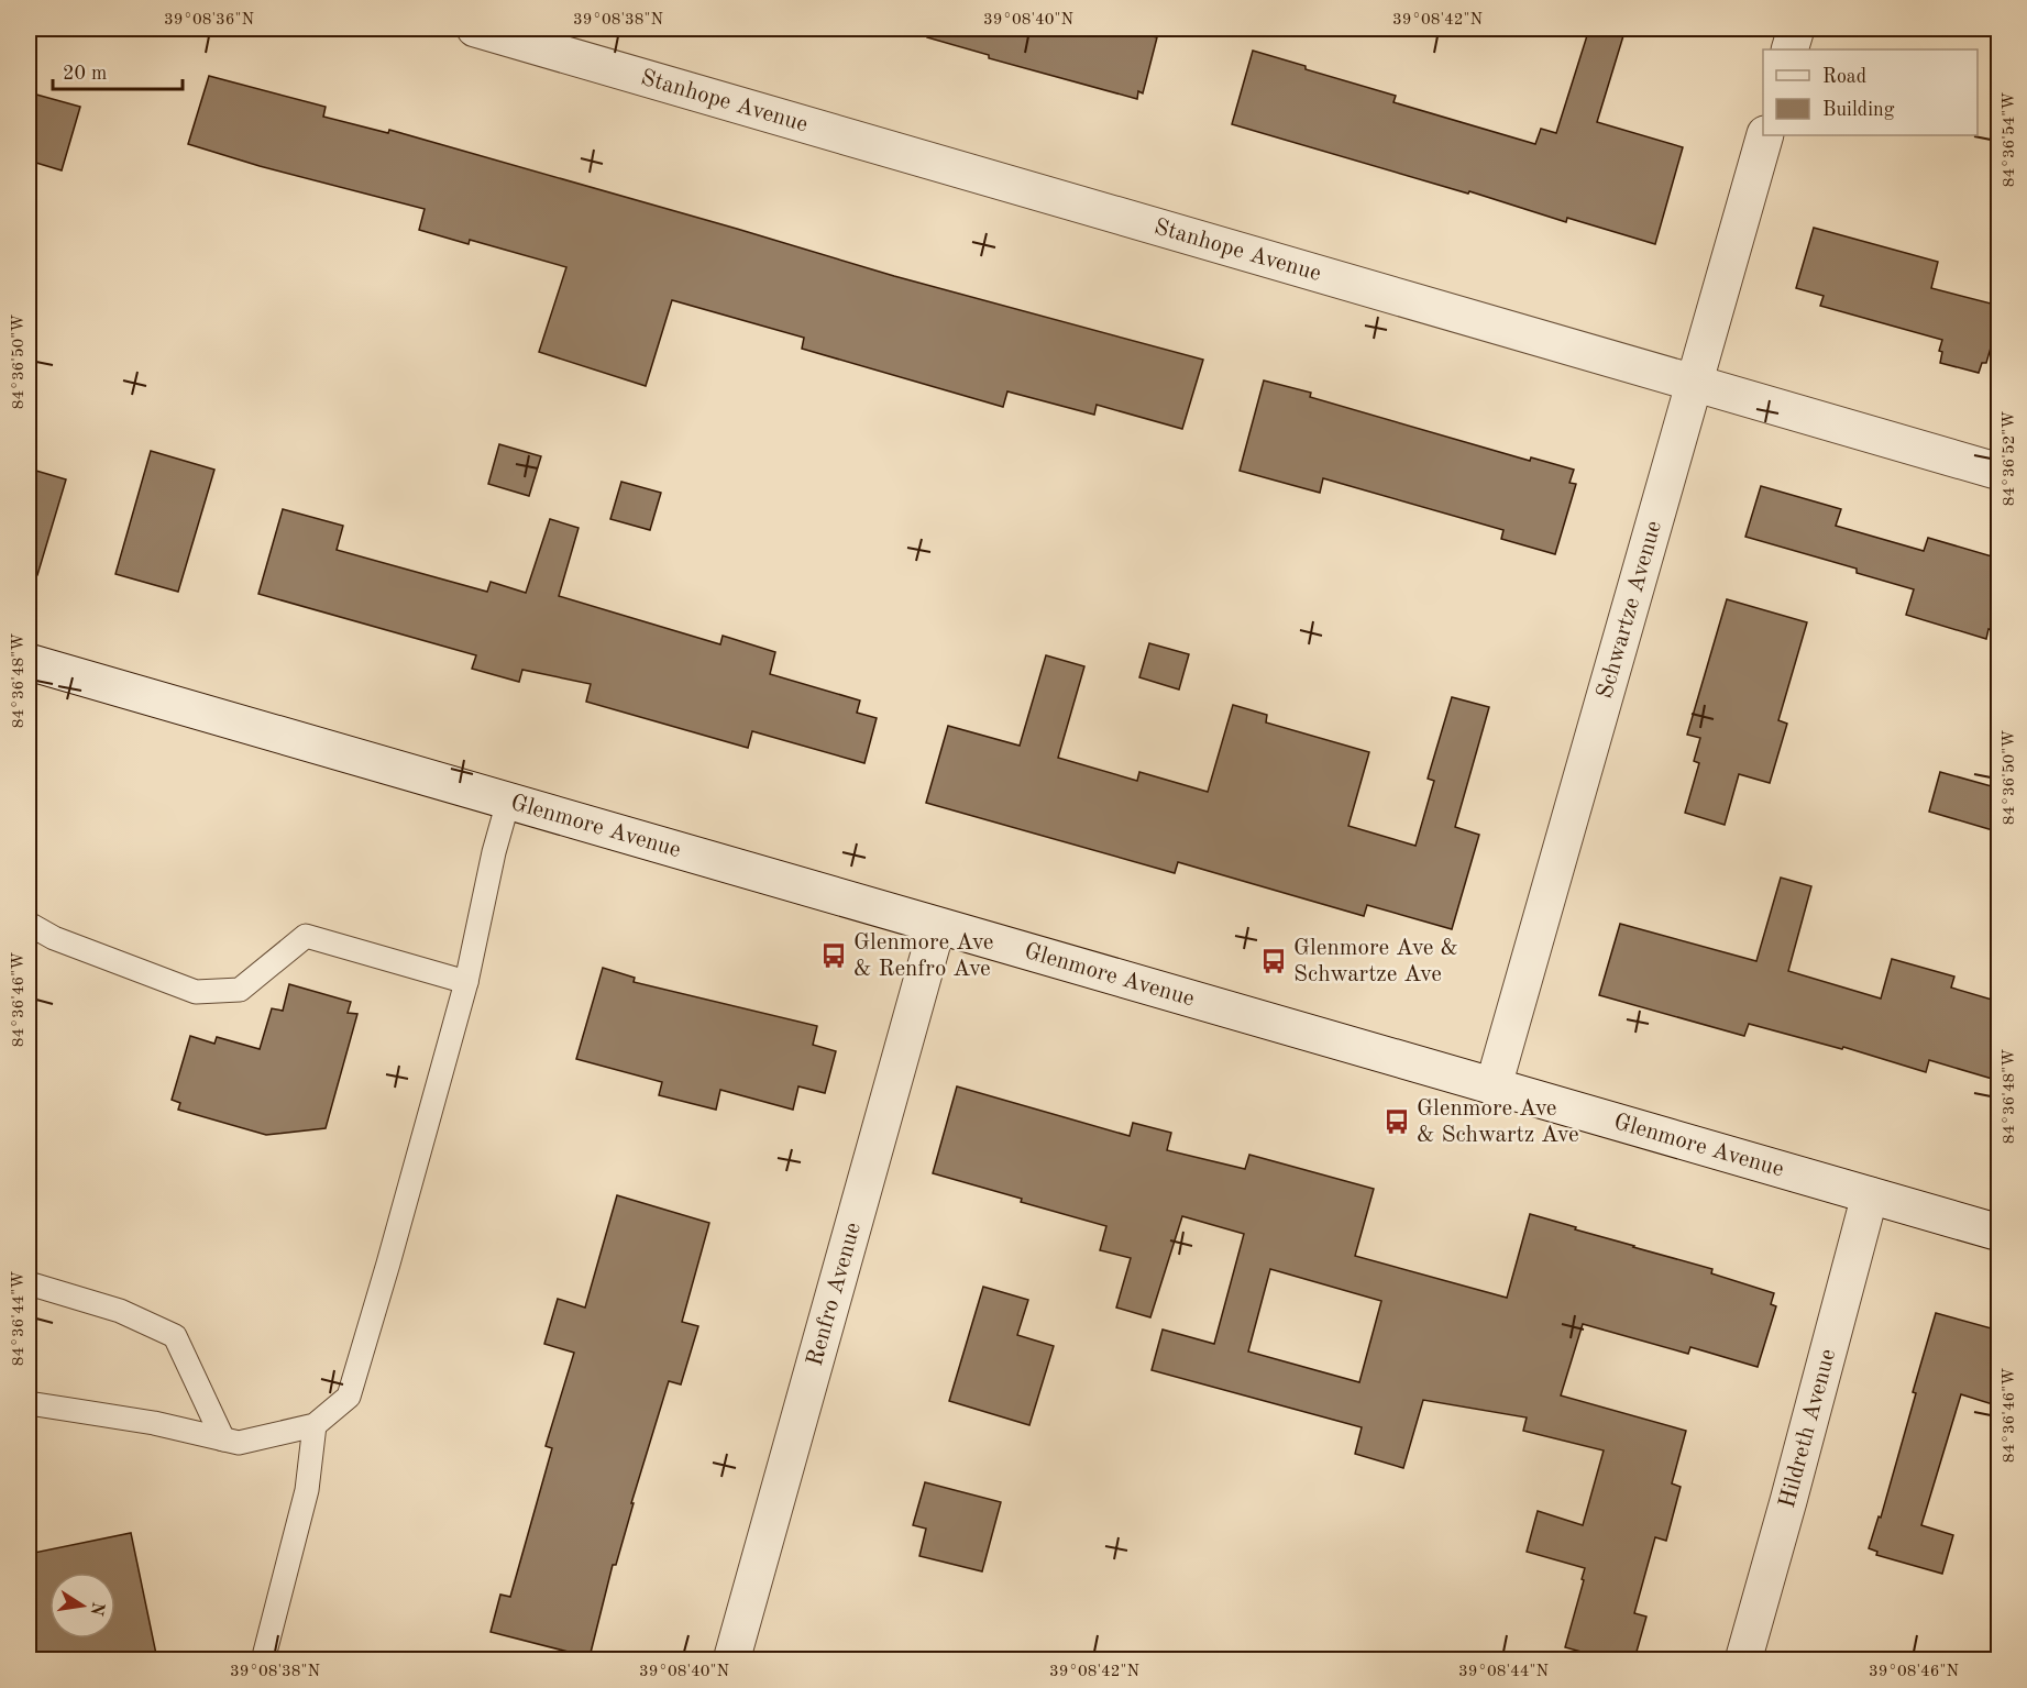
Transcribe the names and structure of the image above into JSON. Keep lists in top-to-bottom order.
{
  "streets": {
    "street": [
      "Stanhope Avenue",
      "Schwartze Avenue",
      "Glenmore Avenue",
      "Renfro Avenue",
      "Hildreth Avenue"
    ]
  },
  "crossings": [
    ["Stanhope Avenue", "Schwartze Avenue"],
    ["Schwartze Avenue", "Glenmore Avenue"],
    ["Glenmore Avenue", "Renfro Avenue"],
    ["Glenmore Avenue", "Hildreth Avenue"]
  ],
  "places": {
    "bus stop": ["Glenmore Ave & Renfro Ave", "Glenmore Ave & Schwartze Ave", "Glenmore Ave & Schwartz Ave"]
  },
  "legend": ["Road", "Building"],
  "scale_bar": "20 m",
  "north": "right",
  "coordinates": [
    "39°08'36\"N",
    "39°08'38\"N",
    "39°08'40\"N",
    "39°08'42\"N",
    "84°36'54\"W",
    "84°36'50\"W",
    "84°36'52\"W",
    "84°36'48\"W",
    "84°36'46\"W",
    "84°36'44\"W",
    "39°08'44\"N",
    "39°08'46\"N"
  ]
}
